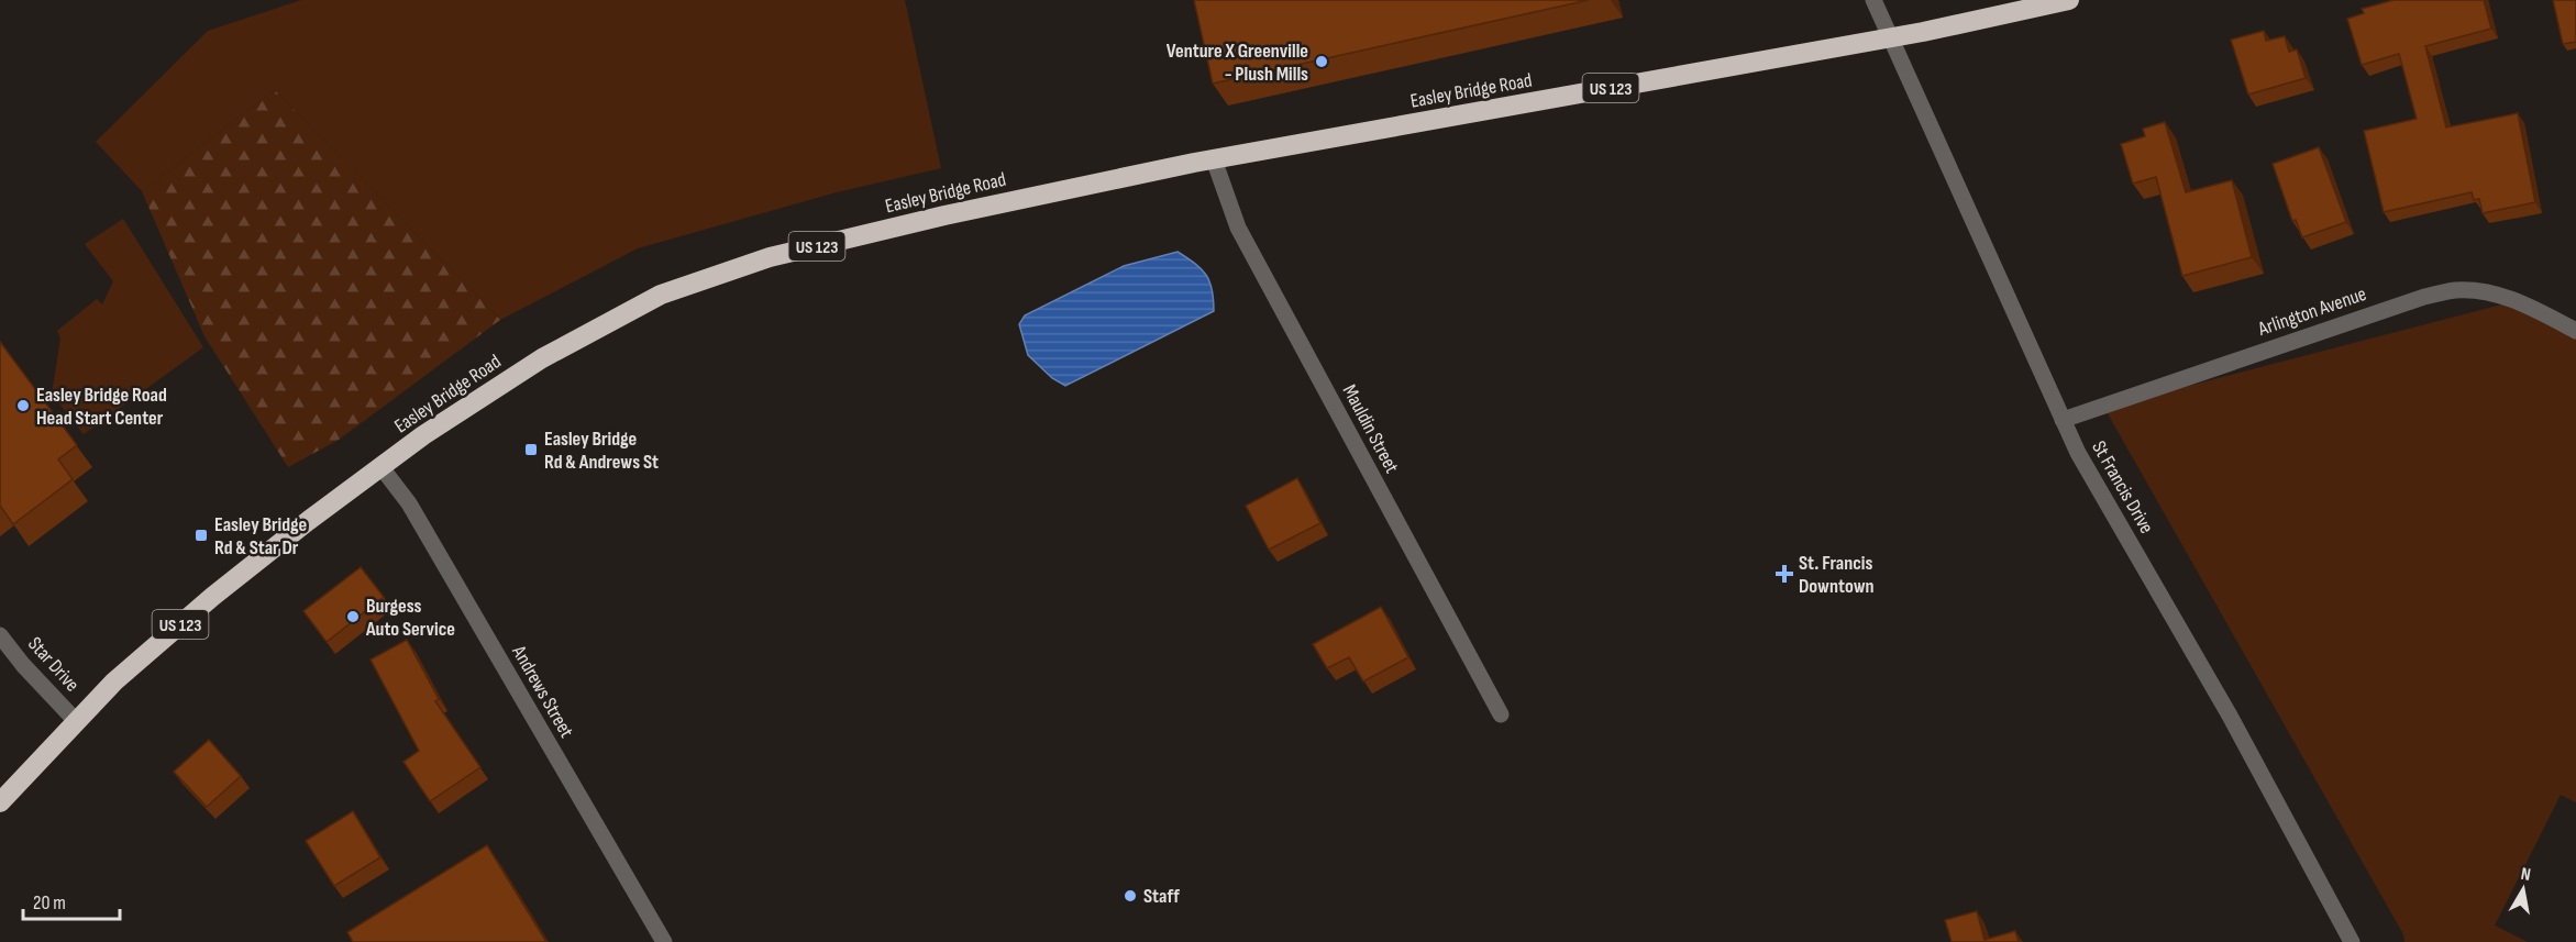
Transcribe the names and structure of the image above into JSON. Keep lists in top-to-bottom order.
{
  "streets": {
    "highway": ["US 123", "Easley Bridge Road"],
    "street": [
      "Arlington Avenue",
      "Mauldin Street",
      "St Francis Drive",
      "Star Drive",
      "Andrews Street"
    ]
  },
  "crossings": [
    ["Easley Bridge Road", "Mauldin Street"],
    ["Easley Bridge Road", "St Francis Drive"],
    ["Easley Bridge Road", "Star Drive"],
    ["Easley Bridge Road", "Andrews Street"],
    ["Arlington Avenue", "St Francis Drive"]
  ],
  "places": {
    "other": [
      "Venture X Greenville - Plush Mills",
      "Easley Bridge Road Head Start Center",
      "Burgess Auto Service",
      "Staff"
    ],
    "transit": ["Easley Bridge Rd & Andrews St", "Easley Bridge Rd & Star Dr"],
    "health": ["St. Francis Downtown"]
  },
  "scale_bar": "20 m",
  "north": "top"
}
